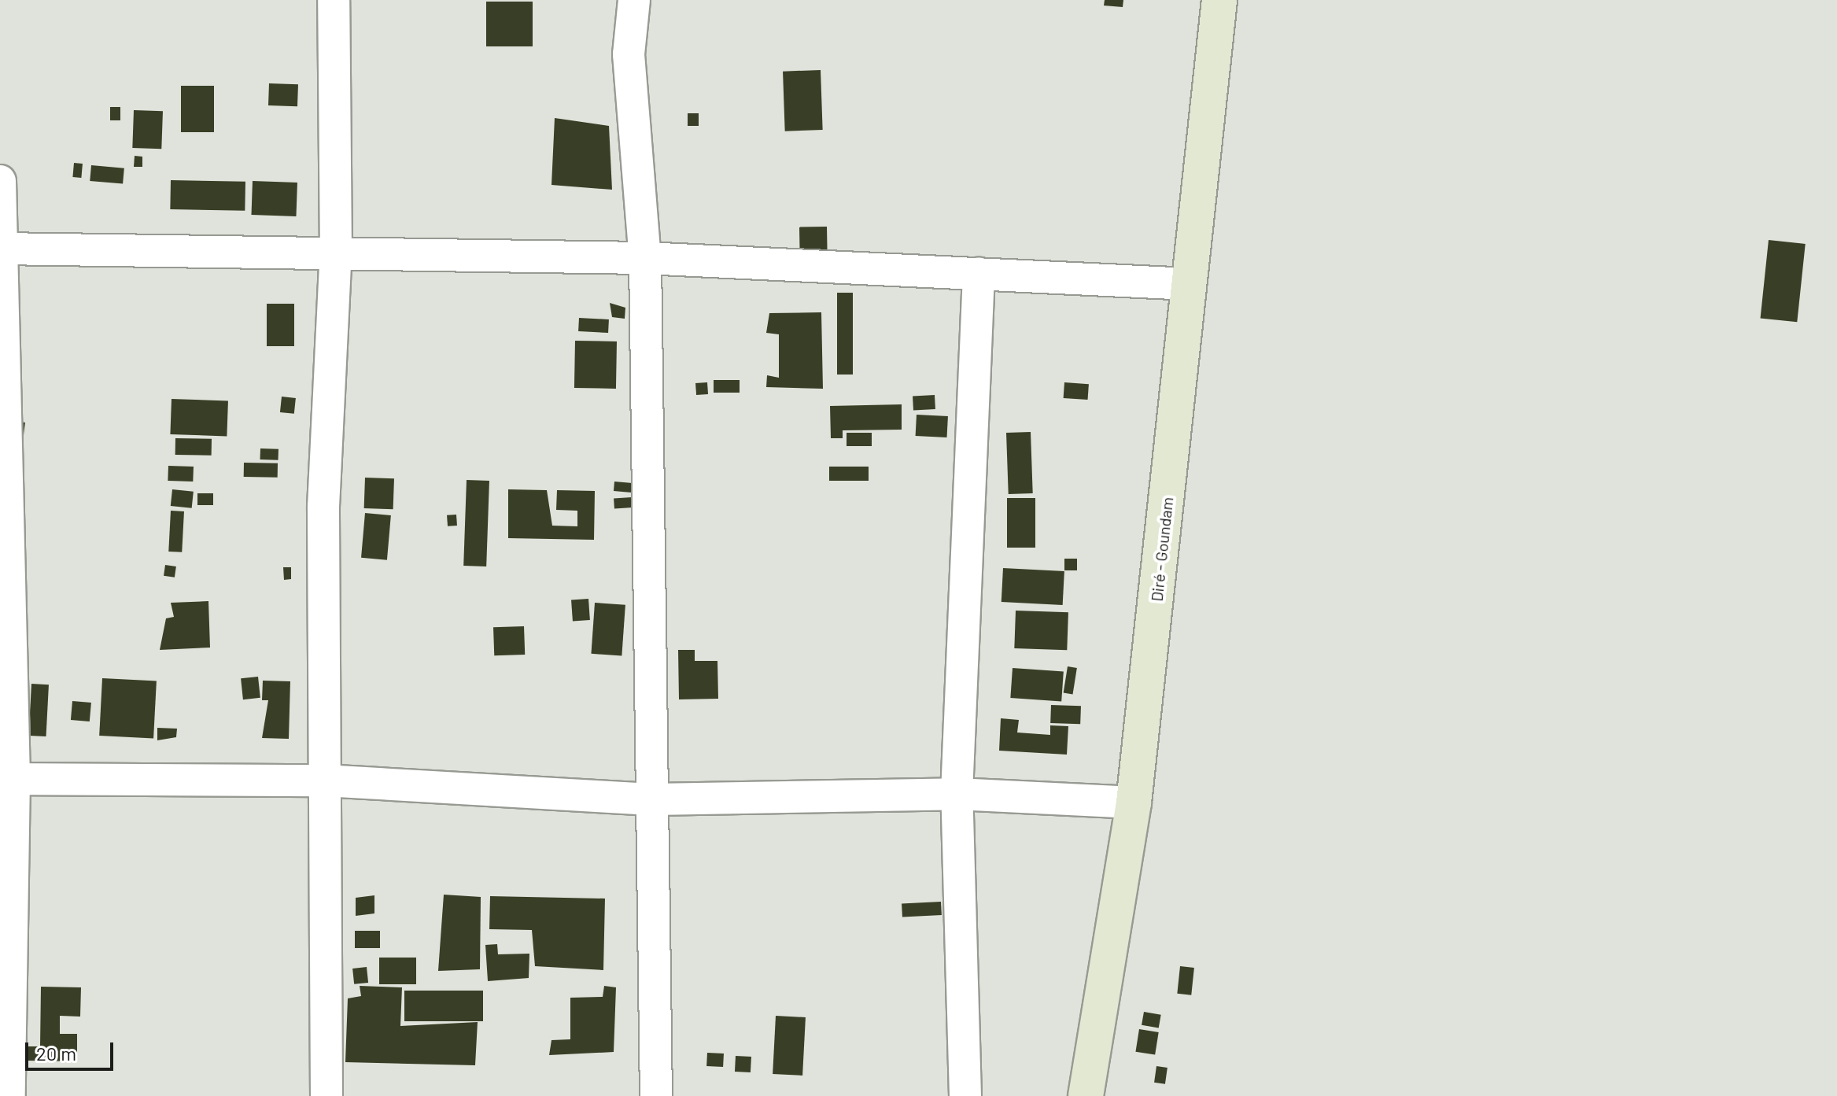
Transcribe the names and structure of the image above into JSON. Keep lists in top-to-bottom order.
{
  "streets": {
    "main road": ["Diré - Goundam"]
  },
  "scale_bar": "20 m"
}
